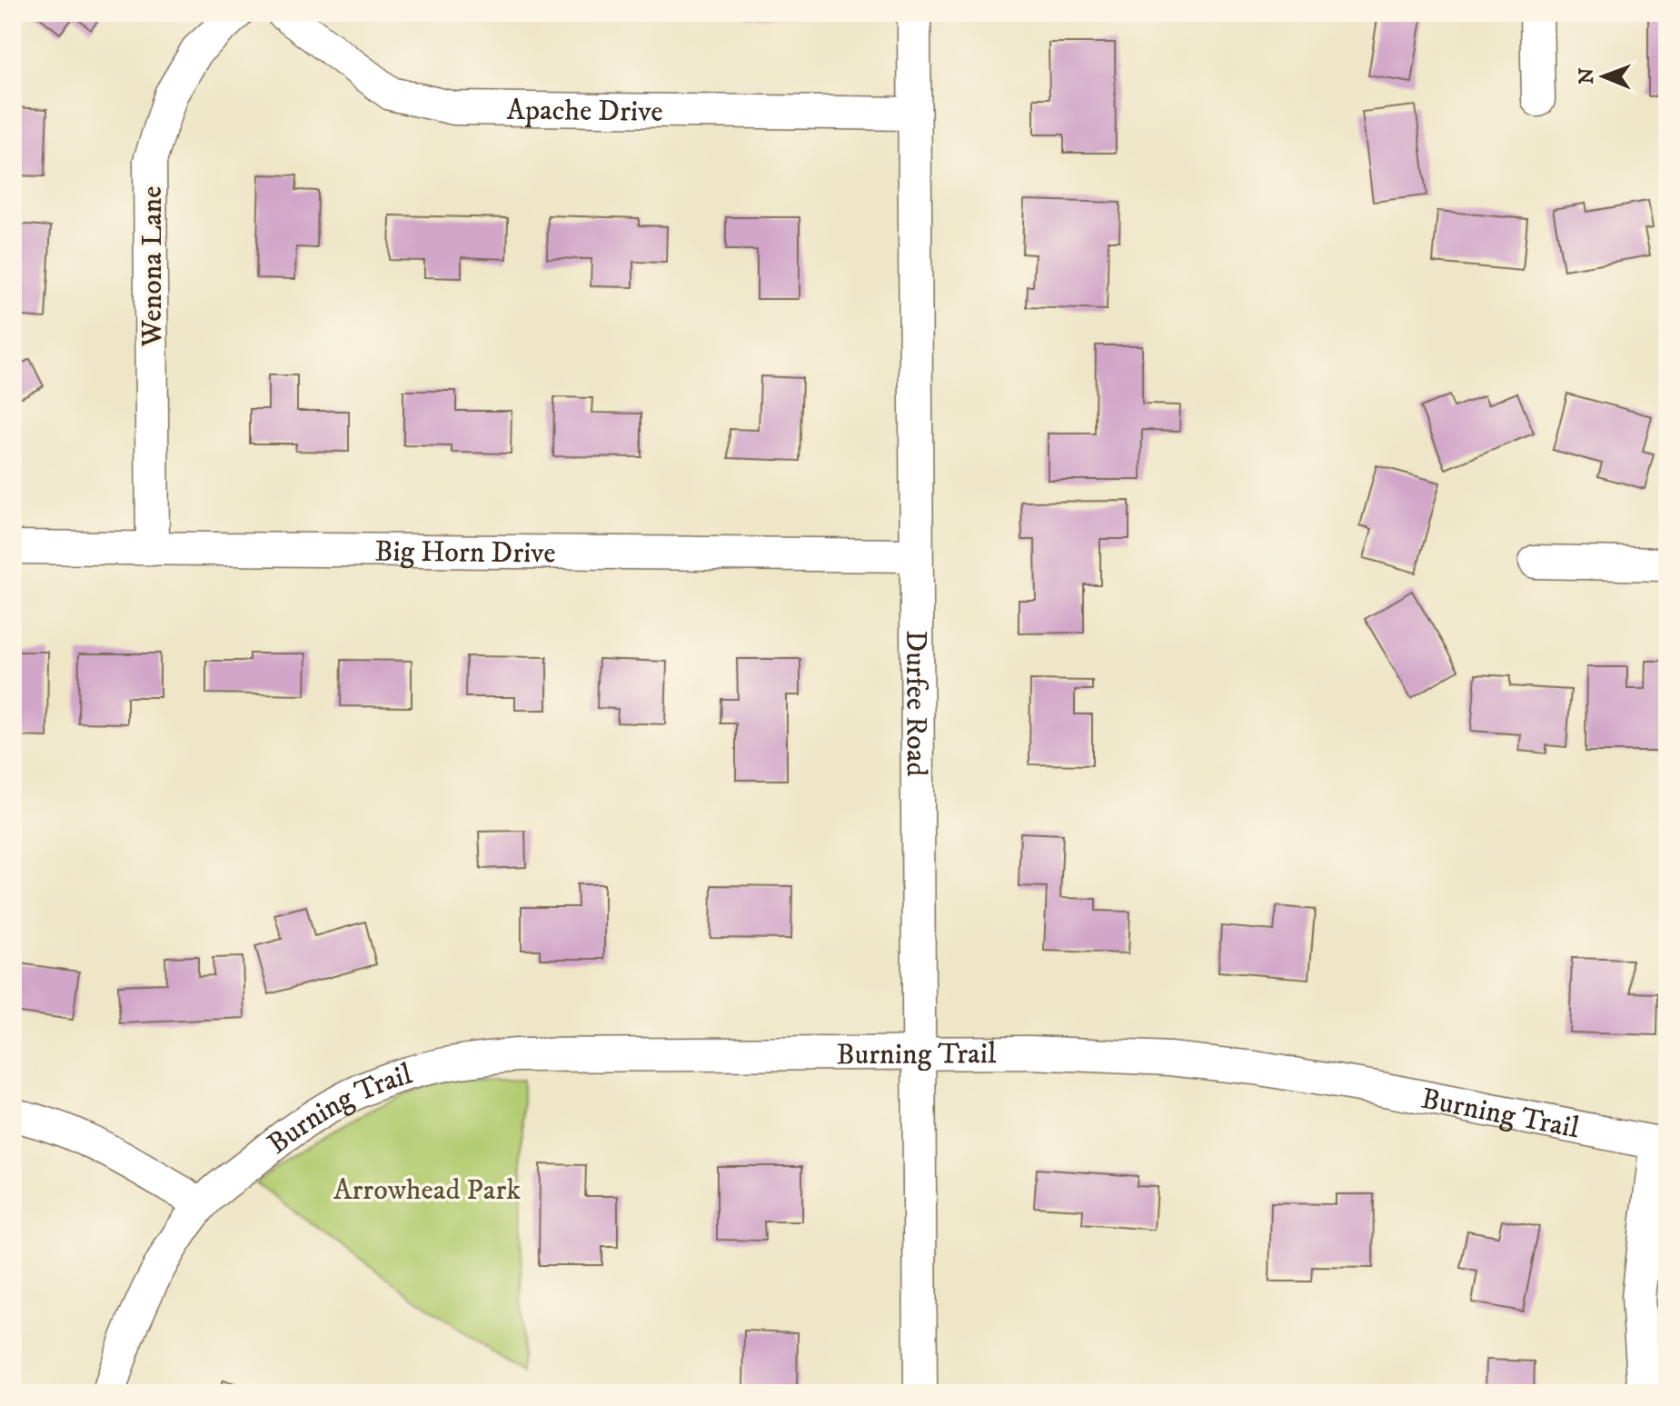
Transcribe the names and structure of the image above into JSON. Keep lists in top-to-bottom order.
{
  "streets": {
    "street": [
      "Apache Drive",
      "Wenona Lane",
      "Big Horn Drive",
      "Durfee Road",
      "Burning Trail"
    ]
  },
  "crossings": [
    ["Apache Drive", "Durfee Road"],
    ["Wenona Lane", "Big Horn Drive"],
    ["Big Horn Drive", "Durfee Road"],
    ["Durfee Road", "Burning Trail"]
  ],
  "parks": ["Arrowhead Park"],
  "north": "left"
}
